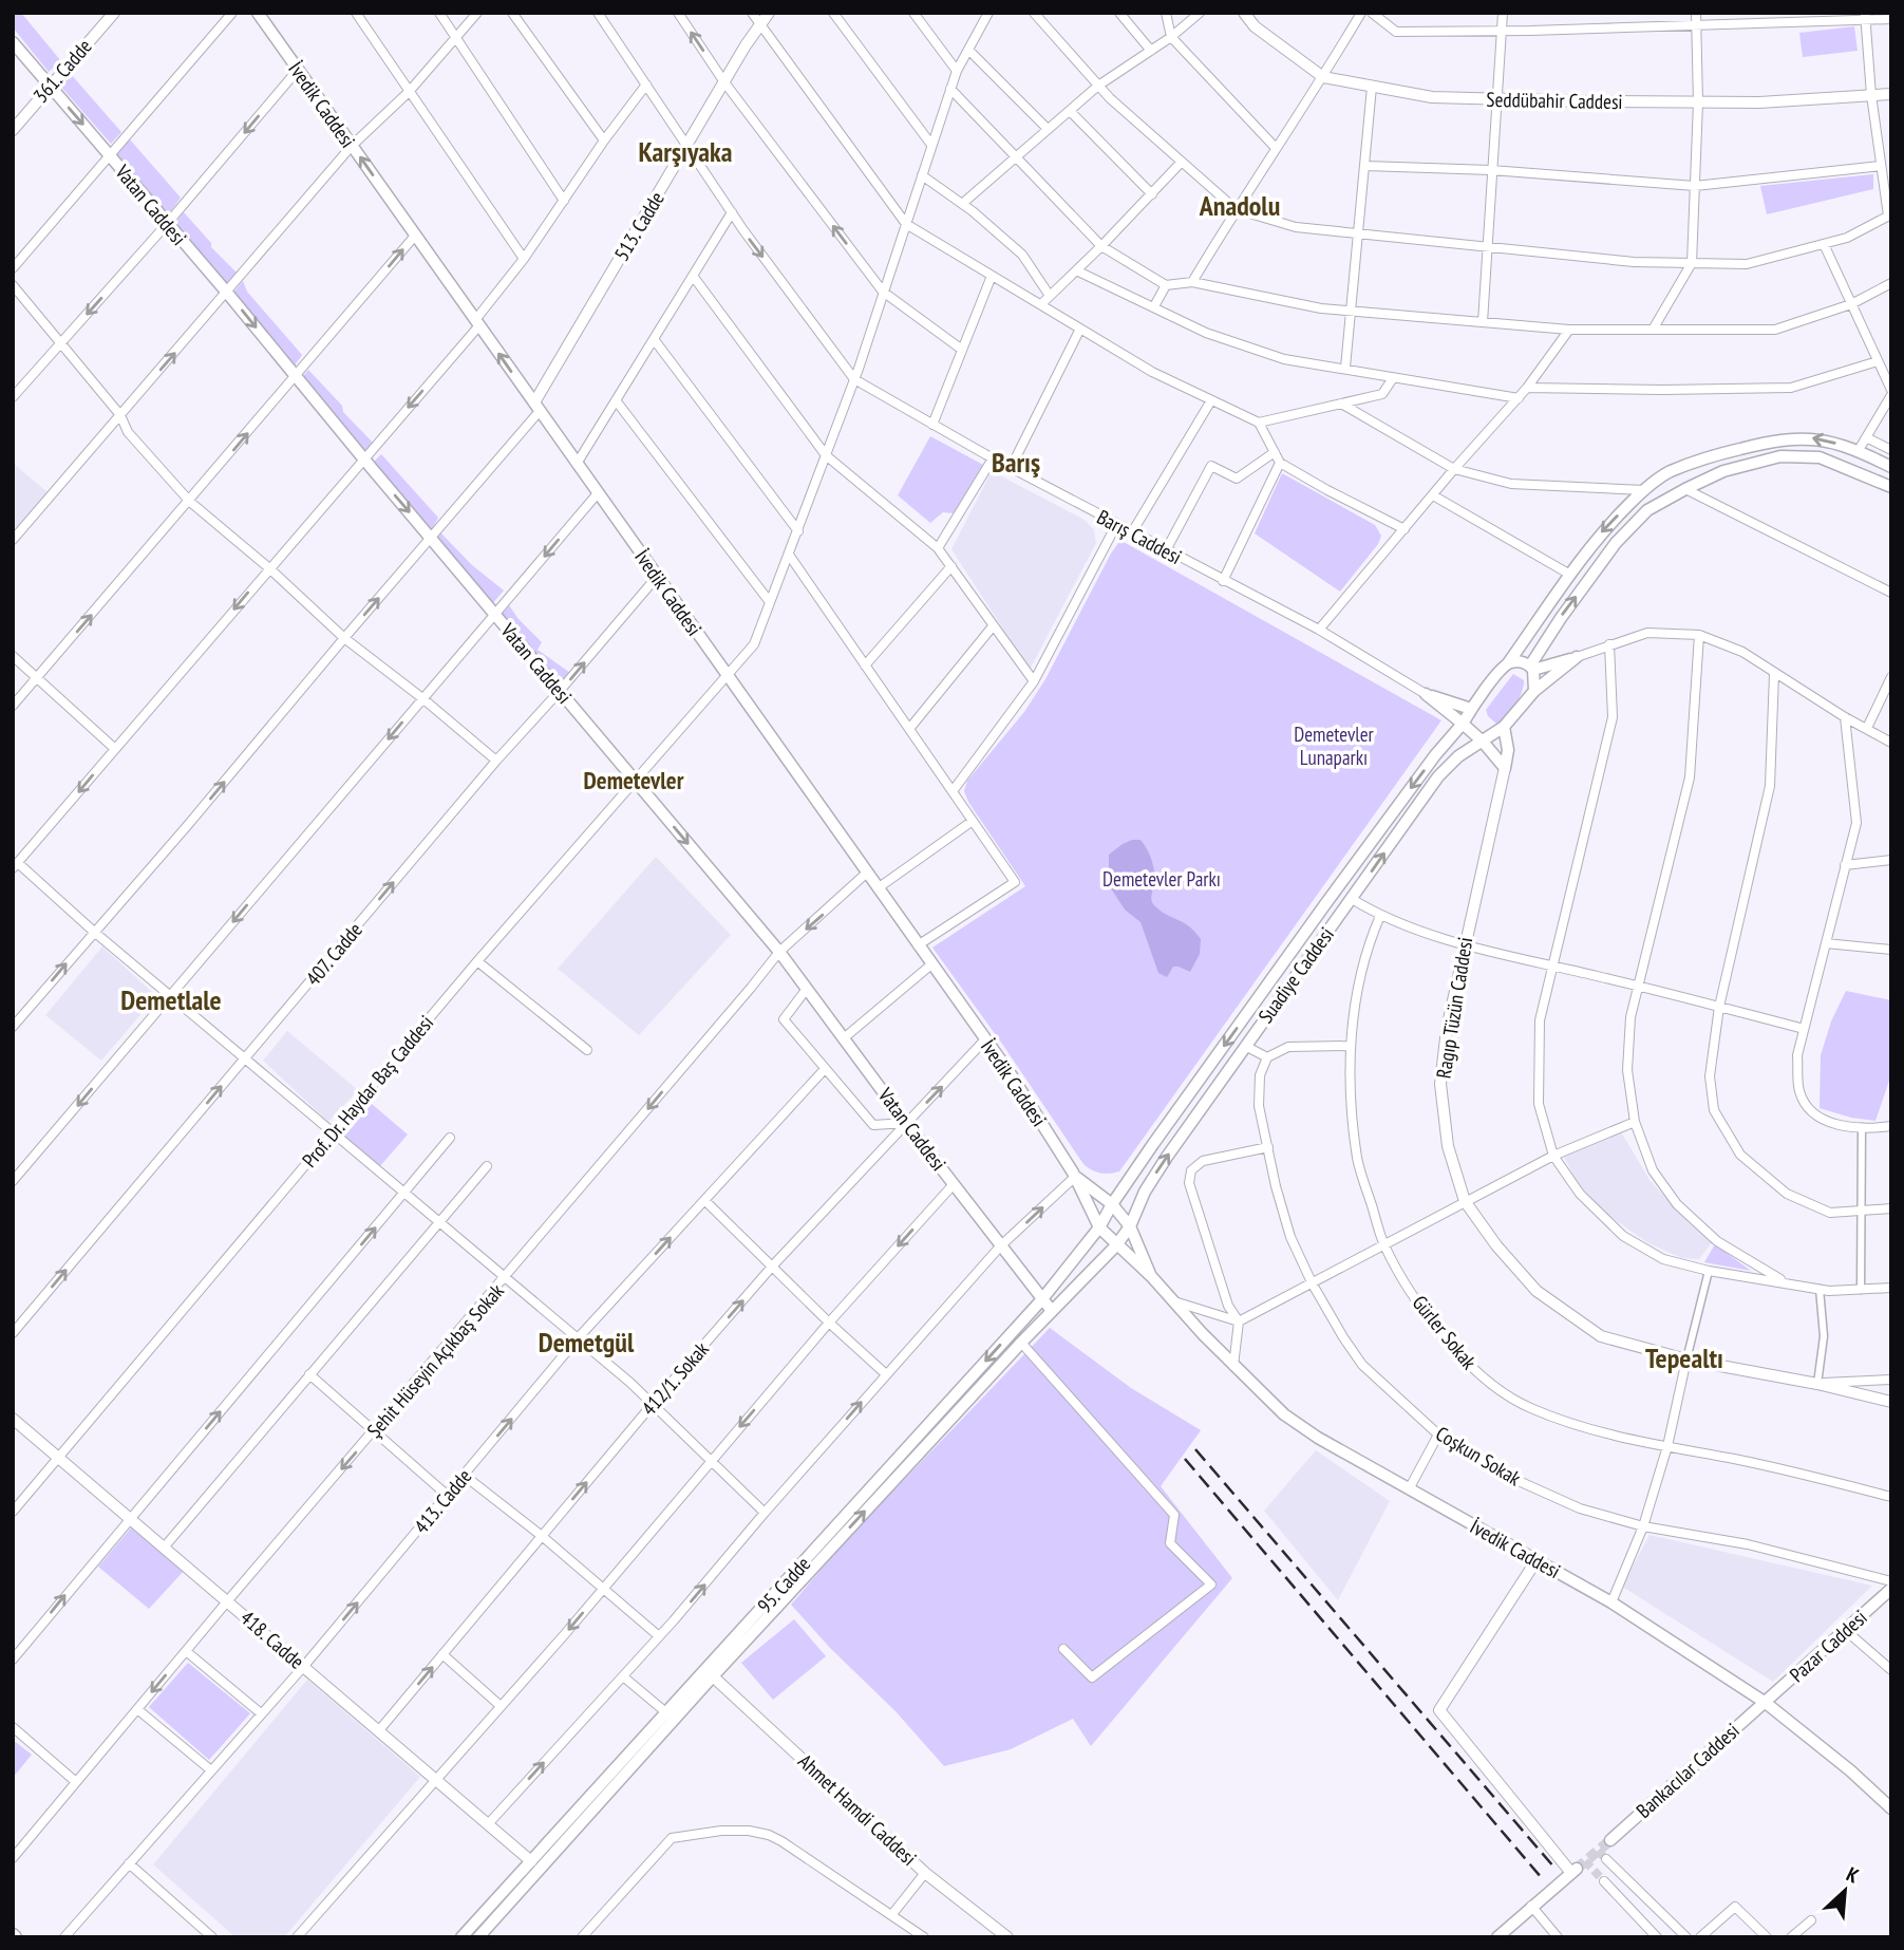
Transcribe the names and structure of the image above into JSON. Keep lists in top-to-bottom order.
{
  "streets": {
    "main road": [
      "İvedik Caddesi",
      "Vatan Caddesi",
      "Barış Caddesi",
      "Suadiye Caddesi",
      "Ragıp Tüzün Caddesi",
      "95. Cadde",
      "Pazar Caddesi",
      "Bankacılar Caddesi"
    ],
    "street": [
      "361. Cadde",
      "Seddübahir Caddesi",
      "513. Cadde",
      "407. Cadde",
      "Prof. Dr. Haydar Baş Caddesi",
      "Gürler Sokak",
      "Şehit Hüseyin Açıkbaş Sokak",
      "412/1. Sokak",
      "Coşkun Sokak",
      "413. Cadde",
      "418. Cadde",
      "Ahmet Hamdi Caddesi"
    ]
  },
  "crossings": [
    ["361. Cadde", "Vatan Caddesi"],
    ["İvedik Caddesi", "513. Cadde"],
    ["İvedik Caddesi", "407. Cadde"],
    ["İvedik Caddesi", "Suadiye Caddesi"],
    ["İvedik Caddesi", "Prof. Dr. Haydar Baş Caddesi"],
    ["İvedik Caddesi", "Şehit Hüseyin Açıkbaş Sokak"],
    ["İvedik Caddesi", "412/1. Sokak"],
    ["İvedik Caddesi", "95. Cadde"],
    ["İvedik Caddesi", "Pazar Caddesi"],
    ["İvedik Caddesi", "Bankacılar Caddesi"],
    ["Vatan Caddesi", "407. Cadde"],
    ["Vatan Caddesi", "Prof. Dr. Haydar Baş Caddesi"],
    ["Vatan Caddesi", "Şehit Hüseyin Açıkbaş Sokak"],
    ["Vatan Caddesi", "412/1. Sokak"],
    ["Vatan Caddesi", "95. Cadde"],
    ["Barış Caddesi", "Suadiye Caddesi"],
    ["Barış Caddesi", "Prof. Dr. Haydar Baş Caddesi"],
    ["Suadiye Caddesi", "Ragıp Tüzün Caddesi"],
    ["Prof. Dr. Haydar Baş Caddesi", "418. Cadde"],
    ["Şehit Hüseyin Açıkbaş Sokak", "418. Cadde"],
    ["412/1. Sokak", "418. Cadde"],
    ["413. Cadde", "418. Cadde"],
    ["95. Cadde", "418. Cadde"],
    ["95. Cadde", "Ahmet Hamdi Caddesi"],
    ["Pazar Caddesi", "Bankacılar Caddesi"]
  ],
  "one_way": [
    "407. Cadde",
    "Şehit Hüseyin Açıkbaş Sokak",
    "412/1. Sokak",
    "413. Cadde"
  ],
  "districts": [
    "Karşıyaka",
    "Anadolu",
    "Barış",
    "Demetevler",
    "Demetlale",
    "Demetgül",
    "Tepealtı"
  ],
  "parks": ["Demetevler Lunaparkı", "Demetevler Parkı"],
  "north": "top right"
}
